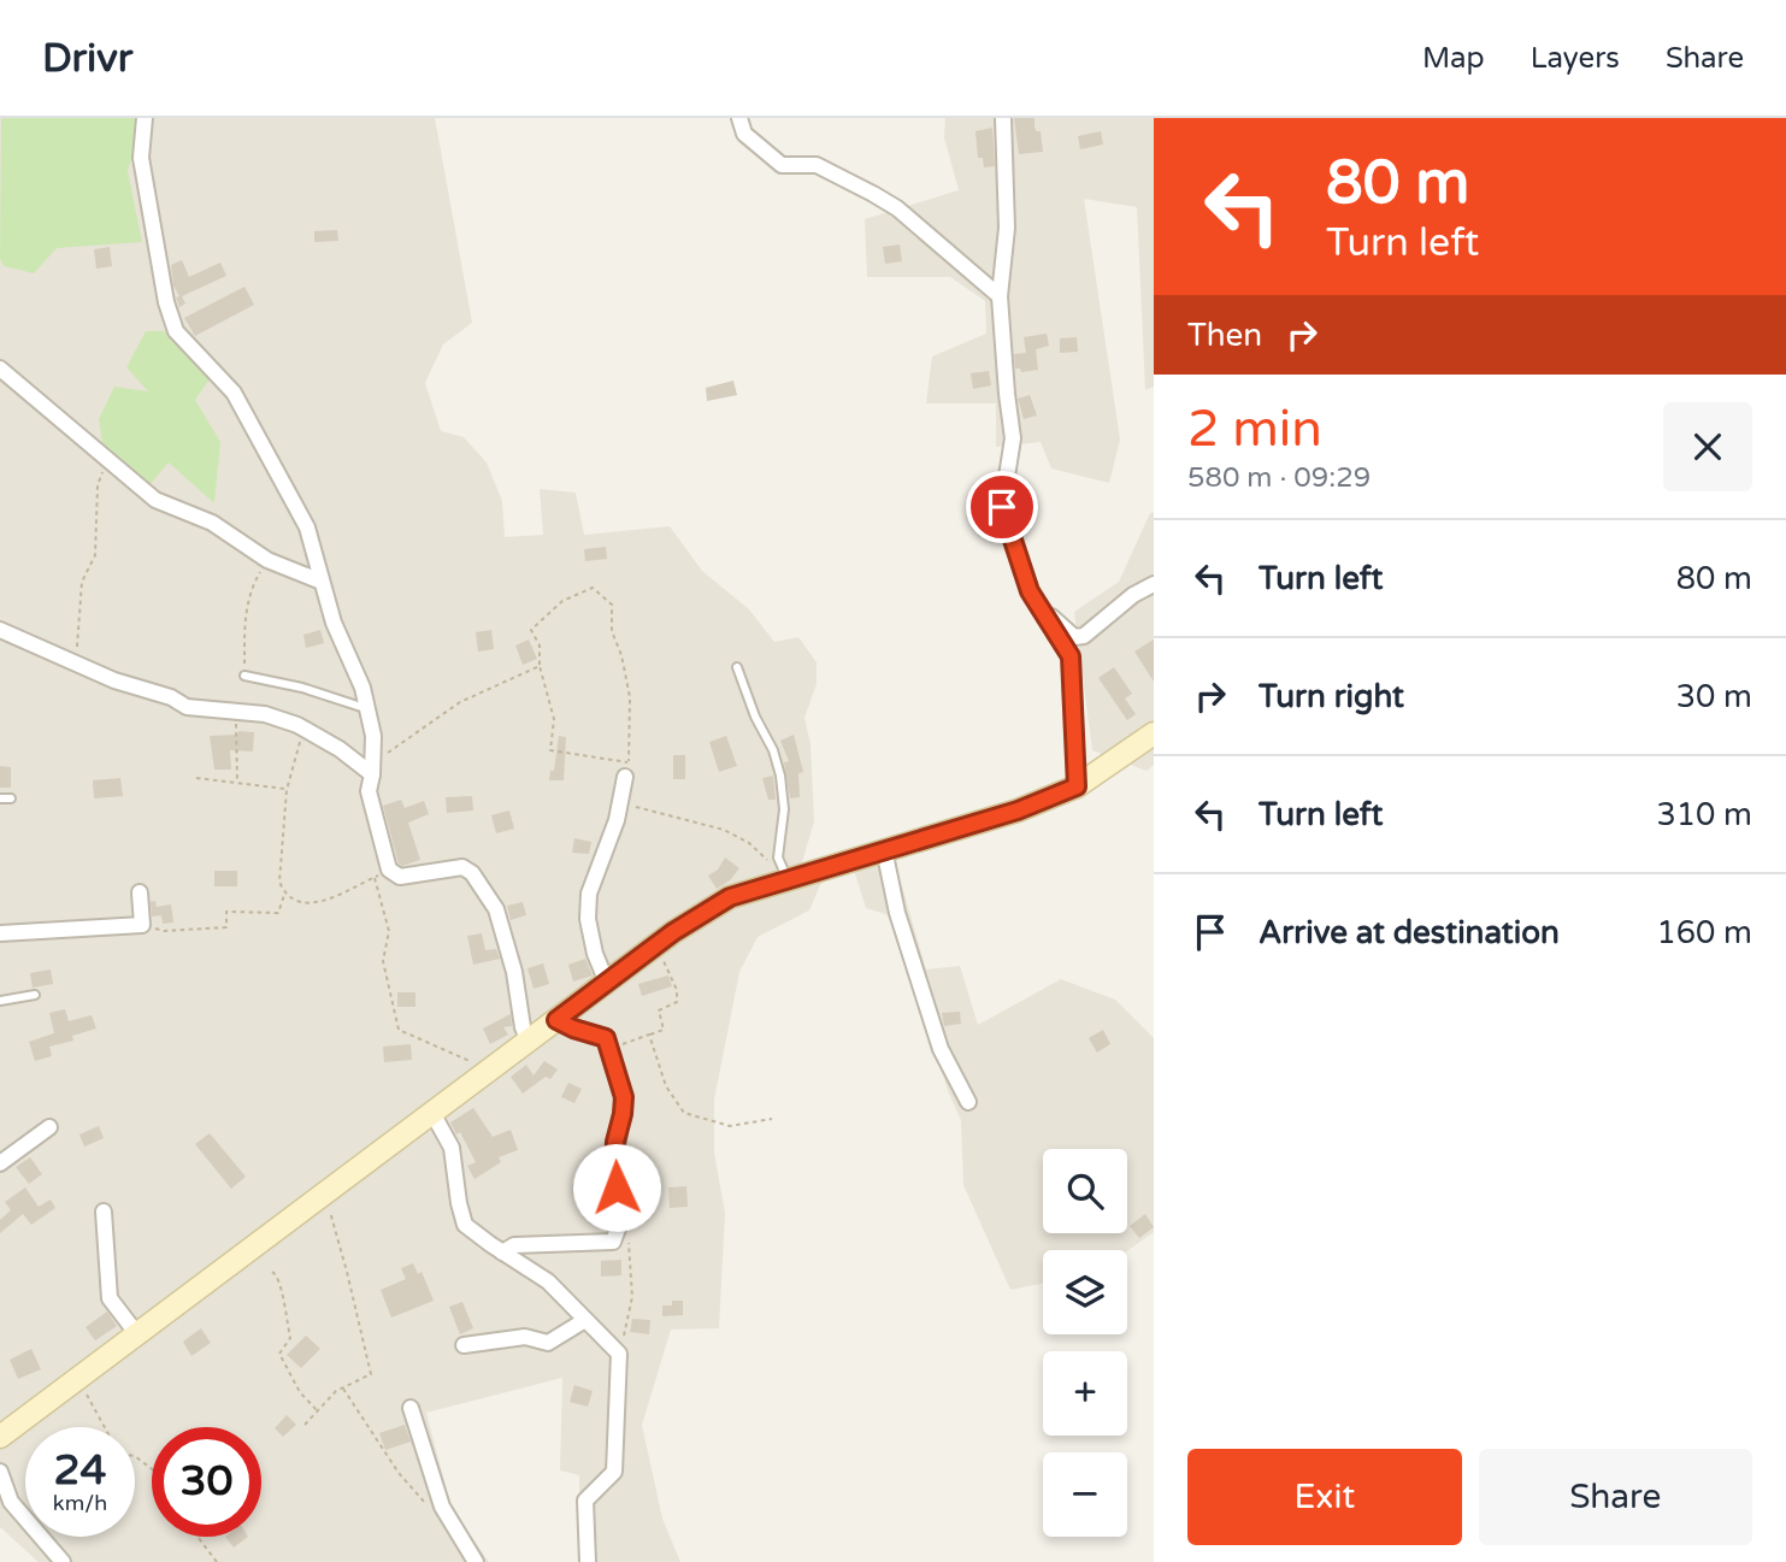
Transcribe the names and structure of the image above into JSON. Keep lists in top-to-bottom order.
{
  "page": {
    "header": "Drivr",
    "nav": ["Map", "Layers", "Share"],
    "turn": ["80 m", "Turn left"],
    "then": "Then",
    "heading": ["2 min", "580 m · 09:29"],
    "list": [
      {
        "name": "Turn left",
        "value": "80 m"
      },
      {
        "name": "Turn right",
        "value": "30 m"
      },
      {
        "name": "Turn left",
        "value": "310 m"
      },
      {
        "name": "Arrive at destination",
        "value": "160 m"
      }
    ],
    "map_buttons": ["+", "−"],
    "speed": "24 km/h",
    "limit": "30",
    "buttons": ["Exit", "Share"]
  }
}
